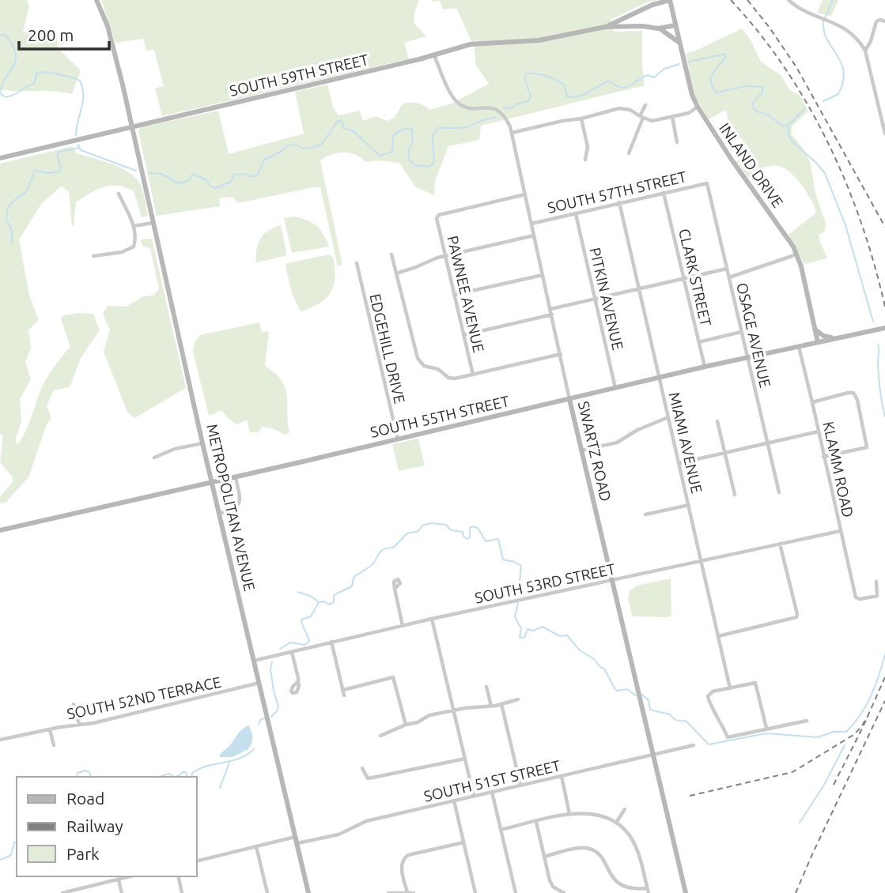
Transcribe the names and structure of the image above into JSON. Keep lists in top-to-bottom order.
{
  "streets": {
    "main road": [
      "SOUTH 59TH STREET",
      "INLAND DRIVE",
      "SOUTH 55TH STREET",
      "SWARTZ ROAD",
      "METROPOLITAN AVENUE"
    ],
    "street": [
      "SOUTH 57TH STREET",
      "CLARK STREET",
      "PAWNEE AVENUE",
      "PITKIN AVENUE",
      "OSAGE AVENUE",
      "EDGEHILL DRIVE",
      "MIAMI AVENUE",
      "KLAMM ROAD",
      "SOUTH 53RD STREET",
      "SOUTH 52ND TERRACE",
      "SOUTH 51ST STREET"
    ]
  },
  "crossings": [
    ["SOUTH 59TH STREET", "INLAND DRIVE"],
    ["SOUTH 59TH STREET", "SWARTZ ROAD"],
    ["SOUTH 59TH STREET", "METROPOLITAN AVENUE"],
    ["INLAND DRIVE", "SOUTH 55TH STREET"],
    ["SOUTH 57TH STREET", "CLARK STREET"],
    ["SOUTH 57TH STREET", "PITKIN AVENUE"],
    ["SOUTH 57TH STREET", "OSAGE AVENUE"],
    ["SOUTH 57TH STREET", "MIAMI AVENUE"],
    ["SOUTH 57TH STREET", "SWARTZ ROAD"],
    ["CLARK STREET", "SOUTH 55TH STREET"],
    ["PAWNEE AVENUE", "SWARTZ ROAD"],
    ["PITKIN AVENUE", "SOUTH 55TH STREET"],
    ["OSAGE AVENUE", "SOUTH 55TH STREET"],
    ["EDGEHILL DRIVE", "SOUTH 55TH STREET"],
    ["SOUTH 55TH STREET", "MIAMI AVENUE"],
    ["SOUTH 55TH STREET", "SWARTZ ROAD"],
    ["SOUTH 55TH STREET", "KLAMM ROAD"],
    ["SOUTH 55TH STREET", "METROPOLITAN AVENUE"],
    ["MIAMI AVENUE", "SOUTH 53RD STREET"],
    ["SWARTZ ROAD", "SOUTH 53RD STREET"],
    ["SWARTZ ROAD", "SOUTH 51ST STREET"],
    ["KLAMM ROAD", "SOUTH 53RD STREET"],
    ["METROPOLITAN AVENUE", "SOUTH 53RD STREET"],
    ["METROPOLITAN AVENUE", "SOUTH 52ND TERRACE"],
    ["METROPOLITAN AVENUE", "SOUTH 51ST STREET"]
  ],
  "legend": ["Road", "Railway", "Park"],
  "scale_bar": "200 m"
}
